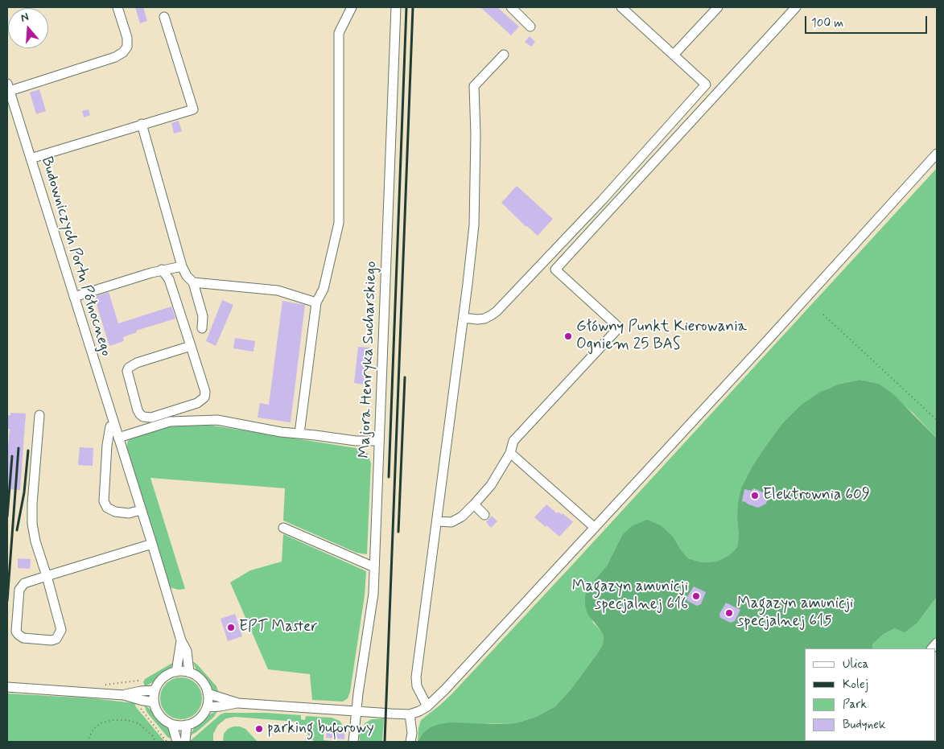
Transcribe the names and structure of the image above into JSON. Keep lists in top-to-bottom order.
{
  "streets": {
    "street": ["Budowniczych Portu Północnego", "Majora Henryka Sucharskiego"]
  },
  "places": [
    "Główny Punkt Kierowania Ogniem 25 BAS",
    "Elektrownia 609",
    "Magazyn amunicji specjalnej 616",
    "Magazyn amunicji specjalnej 615",
    "EPT Master",
    "parking buforowy"
  ],
  "legend": [
    "Ulica",
    "Kolej",
    "Park",
    "Budynek"
  ],
  "scale_bar": "100 m",
  "north": "top"
}
